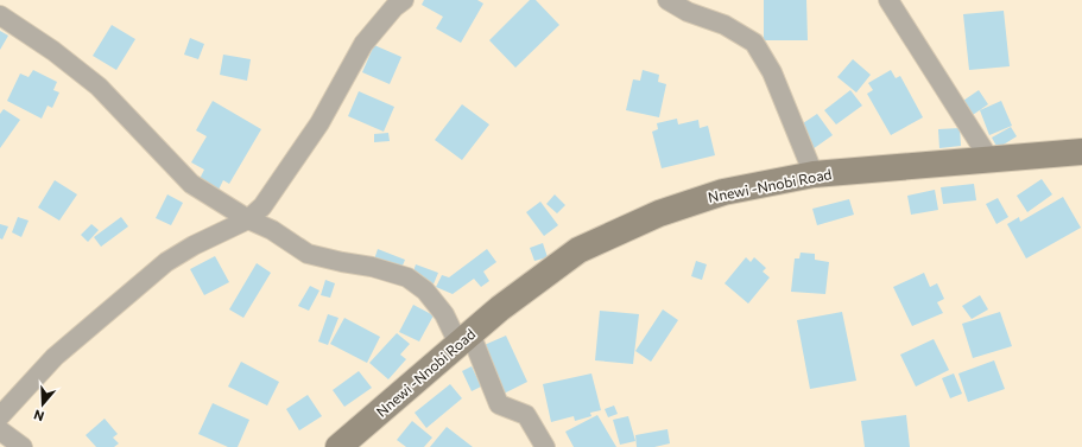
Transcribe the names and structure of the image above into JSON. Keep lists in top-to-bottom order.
{
  "streets": {
    "main road": ["Nnewi -Nnobi Road"]
  },
  "north": "bottom"
}
